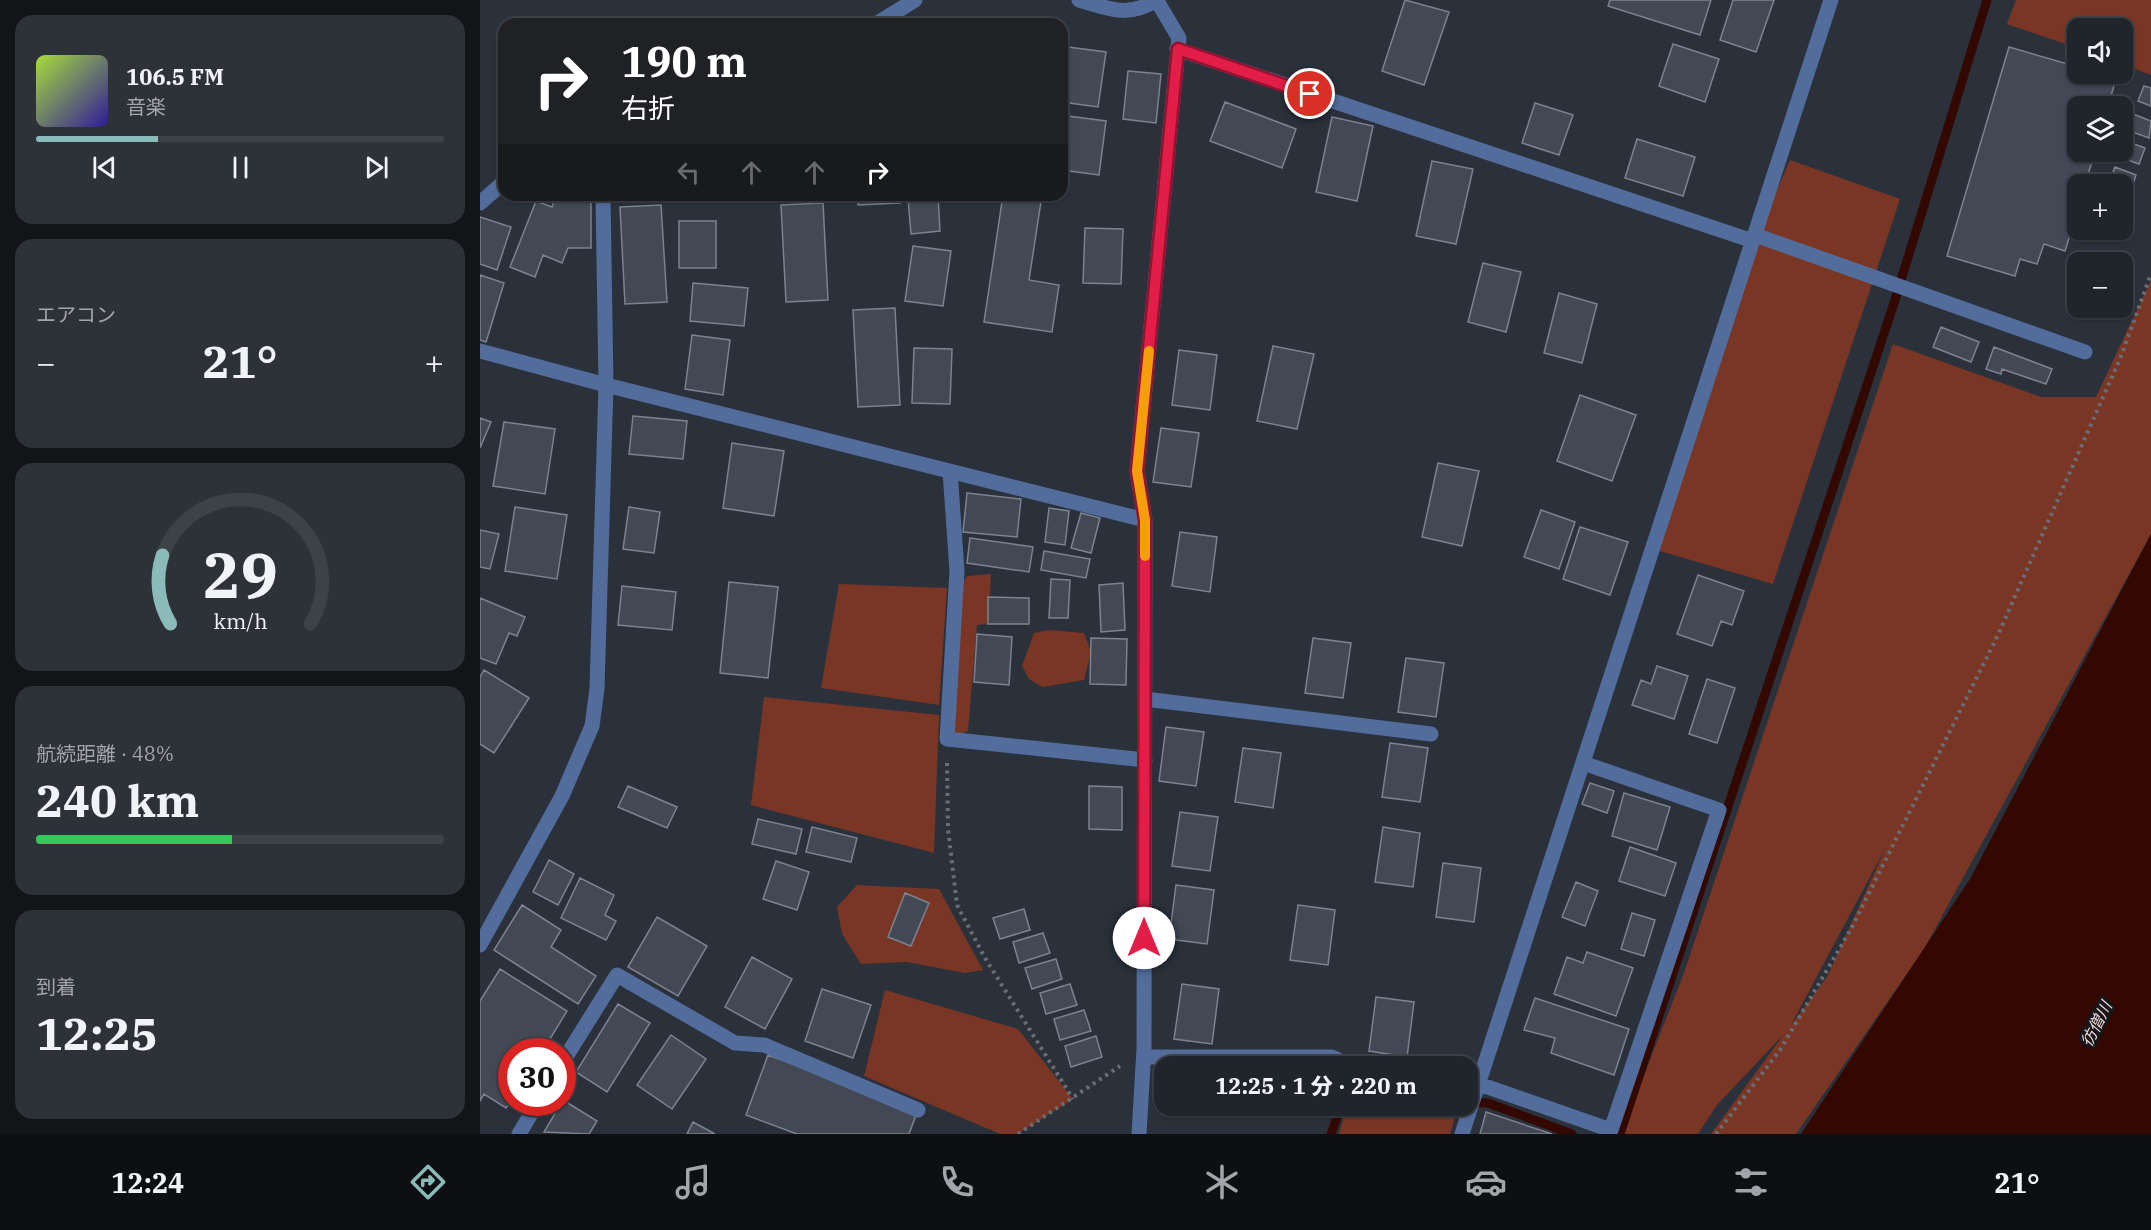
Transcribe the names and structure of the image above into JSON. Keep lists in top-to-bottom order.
{
  "water": ["彷僧川"],
  "page": {
    "map_buttons": ["+", "−"],
    "turn": ["190 m", "右折"],
    "song": ["106.5 FM", "音楽"],
    "tile": [
      "エアコン",
      ["航続距離 · 48%", "240 km"],
      ["到着", "12:25"]
    ],
    "heat": ["−", "21°", "+"],
    "limit": "30",
    "trip": "12:25 · 1 分 · 220 m",
    "tabs": ["12:24", "21°"],
    "gauge": ["29", "km/h"]
  }
}
